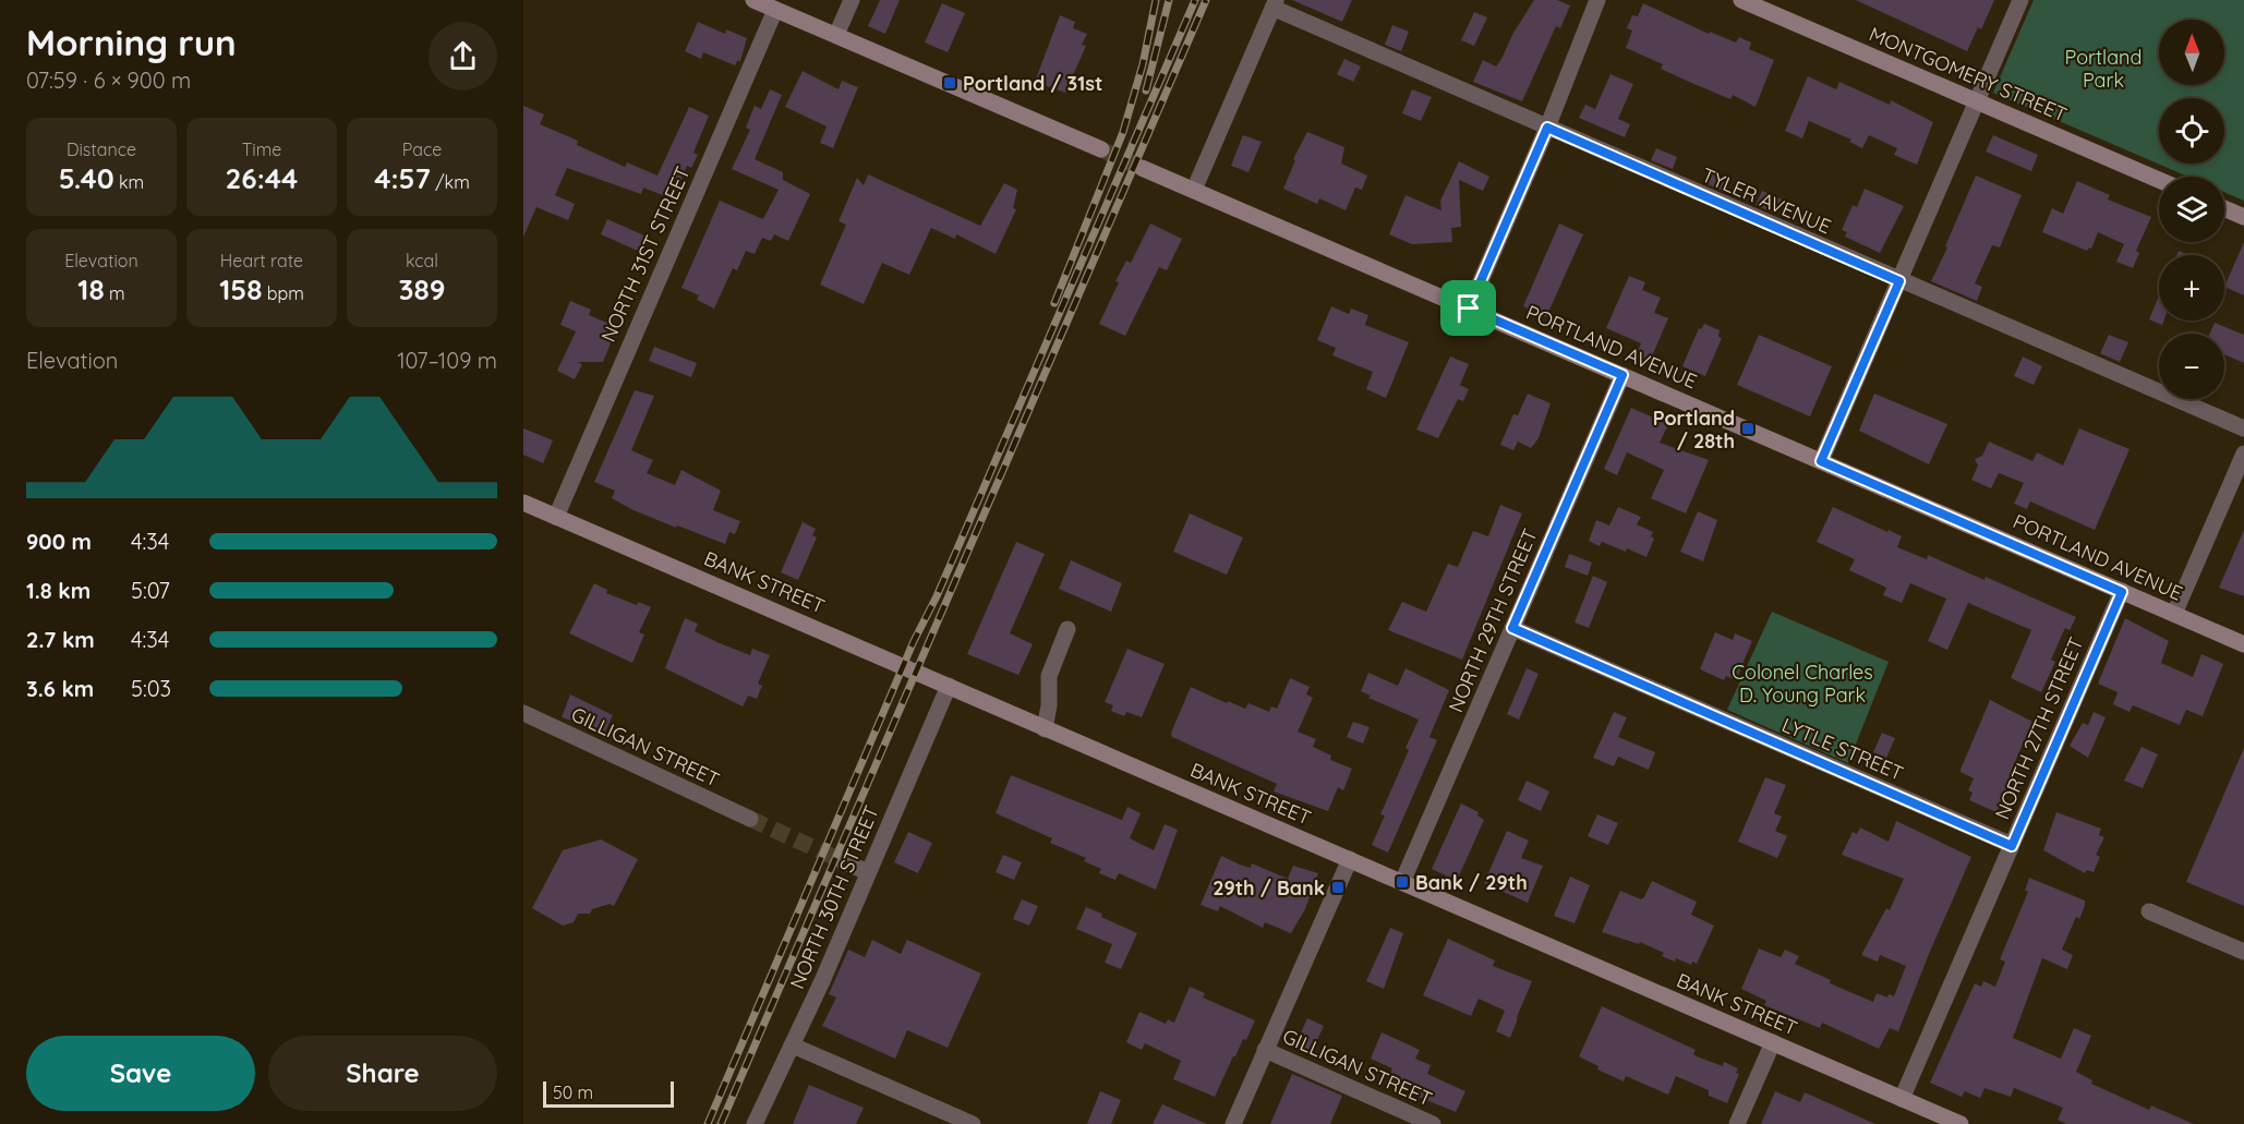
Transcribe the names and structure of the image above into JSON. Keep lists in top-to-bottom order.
{
  "streets": {
    "street": [
      "MONTGOMERY STREET",
      "TYLER AVENUE",
      "NORTH 31ST STREET",
      "PORTLAND AVENUE",
      "BANK STREET",
      "NORTH 29TH STREET",
      "NORTH 27TH STREET",
      "GILLIGAN STREET",
      "LYTLE STREET",
      "NORTH 30TH STREET"
    ]
  },
  "crossings": [
    ["NORTH 31ST STREET", "BANK STREET"],
    ["PORTLAND AVENUE", "NORTH 29TH STREET"],
    ["PORTLAND AVENUE", "NORTH 27TH STREET"],
    ["BANK STREET", "NORTH 29TH STREET"],
    ["BANK STREET", "NORTH 27TH STREET"],
    ["BANK STREET", "NORTH 30TH STREET"],
    ["NORTH 29TH STREET", "LYTLE STREET"],
    ["NORTH 27TH STREET", "LYTLE STREET"]
  ],
  "parks": ["Portland Park", "Colonel Charles D. Young Park"],
  "places": {
    "transit": [
      "Portland / 31st",
      "Portland / 28th",
      "Bank / 29th",
      "29th / Bank"
    ]
  },
  "scale_bar": "50 m",
  "north": "top",
  "page": {
    "heading": ["Morning run", "07:59 · 6 × 900 m"],
    "map_buttons": ["+", "−"],
    "stats": [
      ["Distance", "5.40 km"],
      ["Time", "26:44"],
      ["Pace", "4:57 /km"],
      ["Elevation", "18 m"],
      ["Heart rate", "158 bpm"],
      ["kcal", "389"]
    ],
    "chart": ["Elevation", "107–109 m"],
    "list": [
      {
        "name": "900 m",
        "note": "4:34"
      },
      {
        "name": "1.8 km",
        "note": "5:07"
      },
      {
        "name": "2.7 km",
        "note": "4:34"
      },
      {
        "name": "3.6 km",
        "note": "5:03"
      }
    ],
    "buttons": ["Save", "Share"],
    "scale": "50 m"
  }
}
